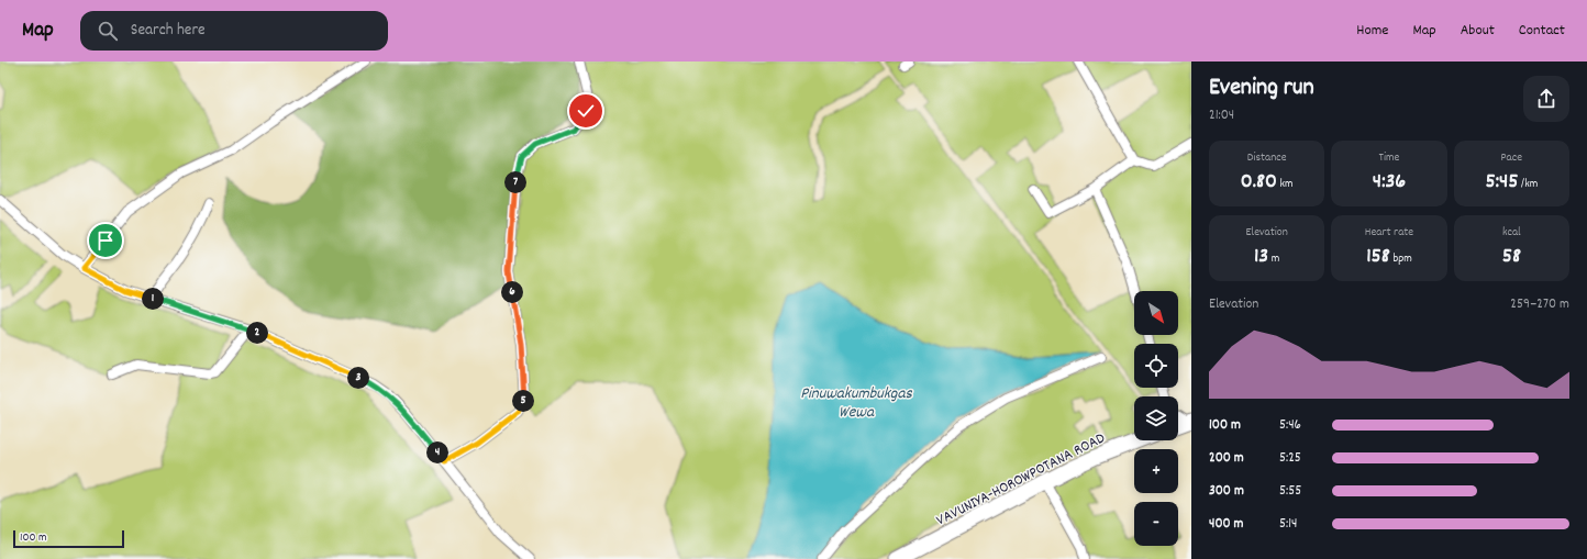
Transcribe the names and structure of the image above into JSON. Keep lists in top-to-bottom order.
{
  "streets": {
    "highway": ["VAVUNIYA-HOROWPOTANA ROAD"]
  },
  "water": ["Pinuwakumbukgas Wewa"],
  "scale_bar": "100 m",
  "north": "bottom right",
  "page": {
    "header": "Map",
    "search": "Search here",
    "nav": [
      "Home",
      "Map",
      "About",
      "Contact"
    ],
    "heading": ["Evening run", "21:04"],
    "stats": [
      ["Distance", "0.80 km"],
      ["Time", "4:36"],
      ["Pace", "5:45 /km"],
      ["Elevation", "13 m"],
      ["Heart rate", "158 bpm"],
      ["kcal", "58"]
    ],
    "pins": [
      "7",
      "6",
      "1",
      "2",
      "3",
      "5",
      "4"
    ],
    "chart": ["Elevation", "259–270 m"],
    "map_buttons": ["+", "−"],
    "list": [
      {
        "name": "100 m",
        "note": "5:46"
      },
      {
        "name": "200 m",
        "note": "5:25"
      },
      {
        "name": "300 m",
        "note": "5:55"
      },
      {
        "name": "400 m",
        "note": "5:14"
      }
    ],
    "scale": "100 m"
  }
}
